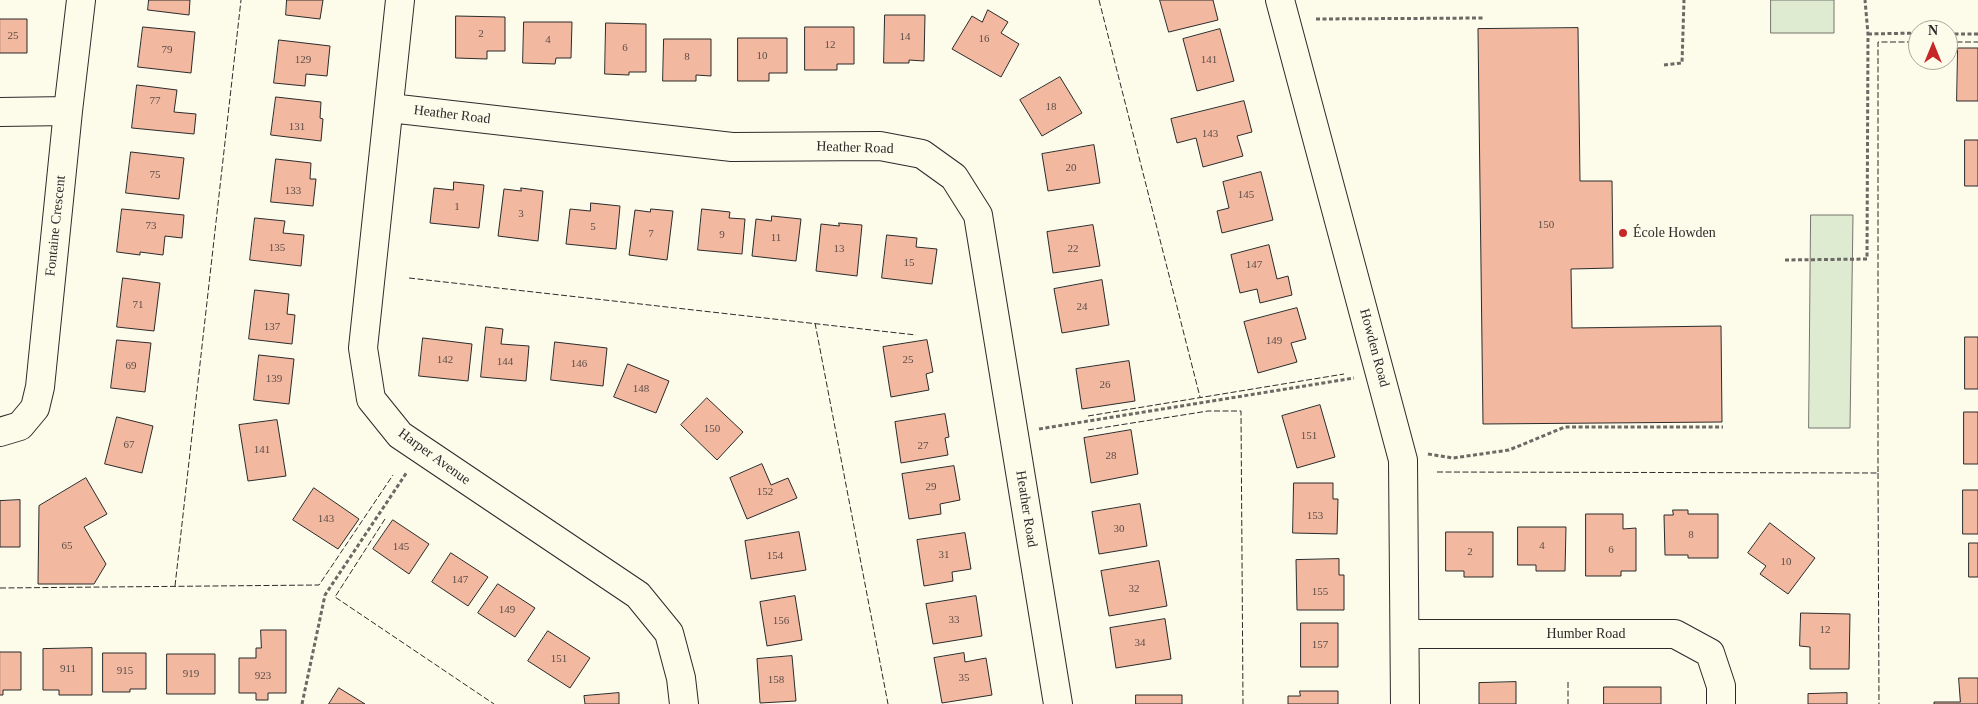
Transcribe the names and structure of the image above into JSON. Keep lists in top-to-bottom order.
{
  "streets": {
    "street": [
      "Heather Road",
      "Fontaine Crescent",
      "Howden Road",
      "Harper Avenue",
      "Humber Road"
    ]
  },
  "crossings": [
    ["Heather Road", "Harper Avenue"],
    ["Howden Road", "Humber Road"]
  ],
  "places": ["École Howden"],
  "house_numbers": [
    "2",
    "25",
    "14",
    "16",
    "4",
    "12",
    "6",
    "79",
    "10",
    "8",
    "129",
    "141",
    "77",
    "18",
    "131",
    "143",
    "20",
    "75",
    "133",
    "145",
    "1",
    "3",
    "150",
    "73",
    "5",
    "7",
    "9",
    "11",
    "135",
    "13",
    "22",
    "15",
    "147",
    "71",
    "24",
    "137",
    "149",
    "142",
    "25",
    "144",
    "146",
    "69",
    "139",
    "26",
    "148",
    "150",
    "151",
    "67",
    "27",
    "141",
    "28",
    "29",
    "152",
    "153",
    "143",
    "30",
    "8",
    "65",
    "4",
    "145",
    "6",
    "2",
    "31",
    "154",
    "10",
    "147",
    "32",
    "155",
    "149",
    "33",
    "156",
    "12",
    "34",
    "157",
    "151",
    "911",
    "915",
    "919",
    "923",
    "35",
    "158"
  ],
  "north": "top"
}
